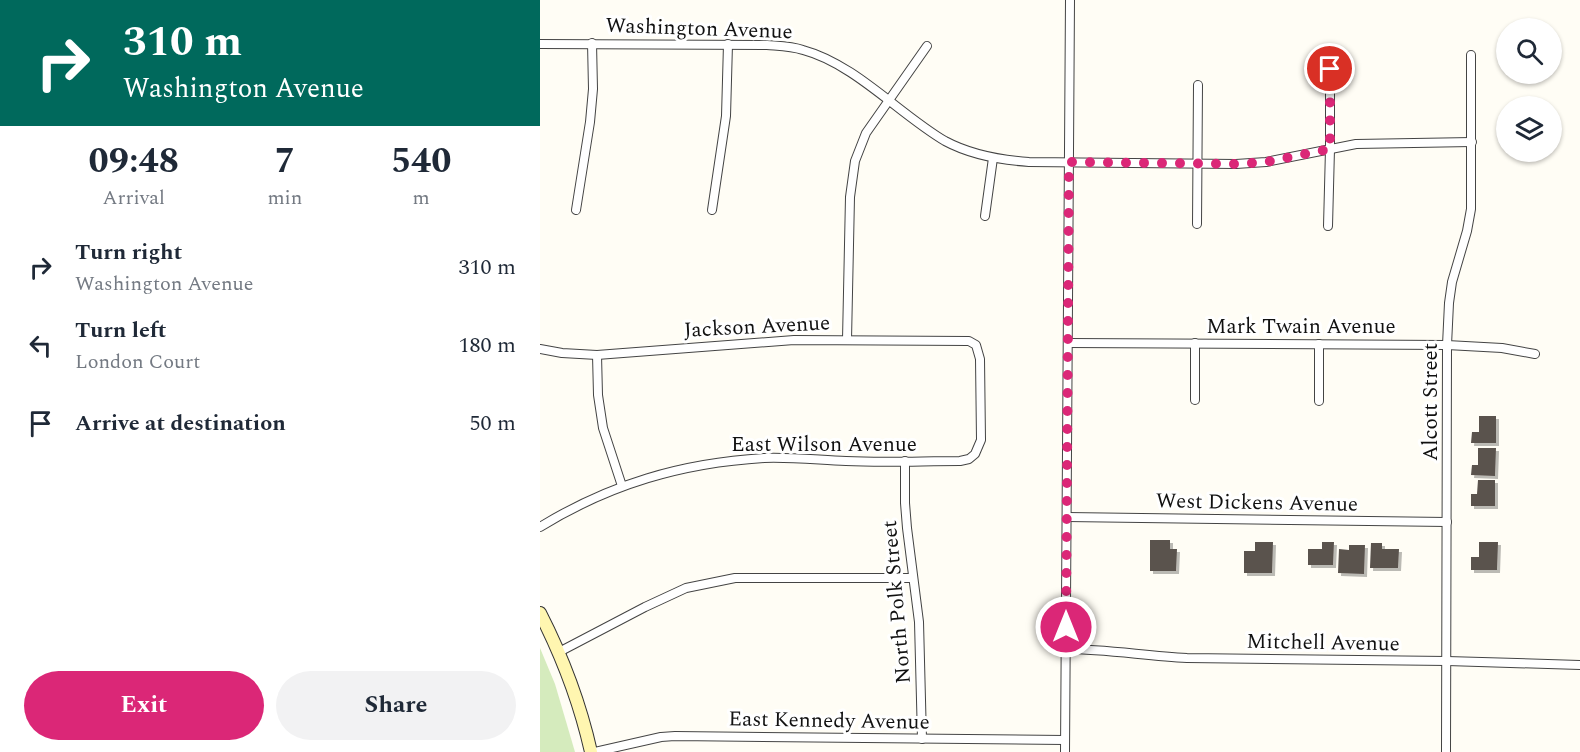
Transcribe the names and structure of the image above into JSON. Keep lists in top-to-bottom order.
{
  "streets": {
    "street": [
      "Washington Avenue",
      "Jackson Avenue",
      "Mark Twain Avenue",
      "Alcott Street",
      "East Wilson Avenue",
      "West Dickens Avenue",
      "North Polk Street",
      "Mitchell Avenue",
      "East Kennedy Avenue"
    ]
  },
  "crossings": [
    ["Washington Avenue", "Alcott Street"],
    ["Jackson Avenue", "East Wilson Avenue"],
    ["Mark Twain Avenue", "Alcott Street"],
    ["Alcott Street", "West Dickens Avenue"],
    ["Alcott Street", "Mitchell Avenue"],
    ["East Wilson Avenue", "North Polk Street"],
    ["North Polk Street", "East Kennedy Avenue"]
  ],
  "page": {
    "turn": ["310 m", "Washington Avenue"],
    "eta": [
      "09:48",
      "Arrival",
      "7",
      "min",
      "540",
      "m"
    ],
    "list": [
      {
        "name": "Turn right",
        "note": "Washington Avenue",
        "value": "310 m"
      },
      {
        "name": "Turn left",
        "note": "London Court",
        "value": "180 m"
      },
      {
        "name": "Arrive at destination",
        "value": "50 m"
      }
    ],
    "buttons": ["Exit", "Share"]
  }
}
